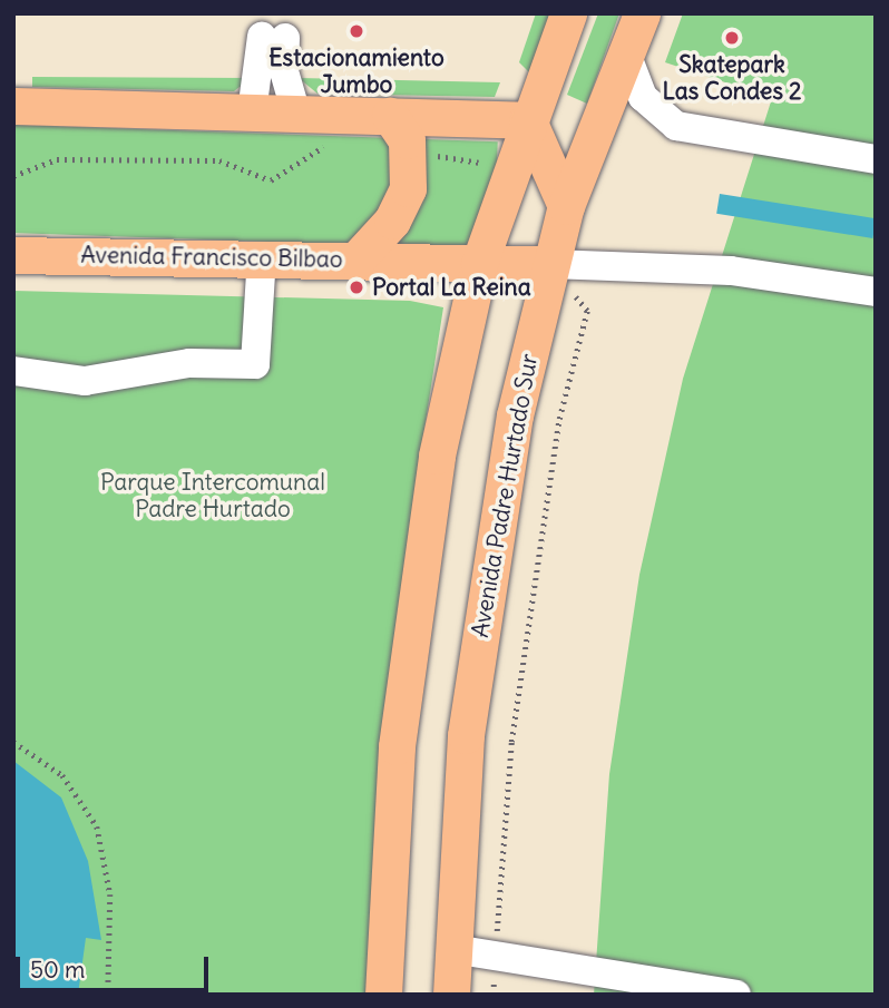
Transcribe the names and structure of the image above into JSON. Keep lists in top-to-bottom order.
{
  "streets": {
    "main road": ["Avenida Francisco Bilbao", "Avenida Padre Hurtado Sur"]
  },
  "crossings": [
    ["Avenida Francisco Bilbao", "Avenida Padre Hurtado Sur"]
  ],
  "parks": ["Parque Intercomunal Padre Hurtado"],
  "places": ["Estacionamiento Jumbo", "Skatepark Las Condes 2", "Portal La Reina"],
  "scale_bar": "50 m"
}
